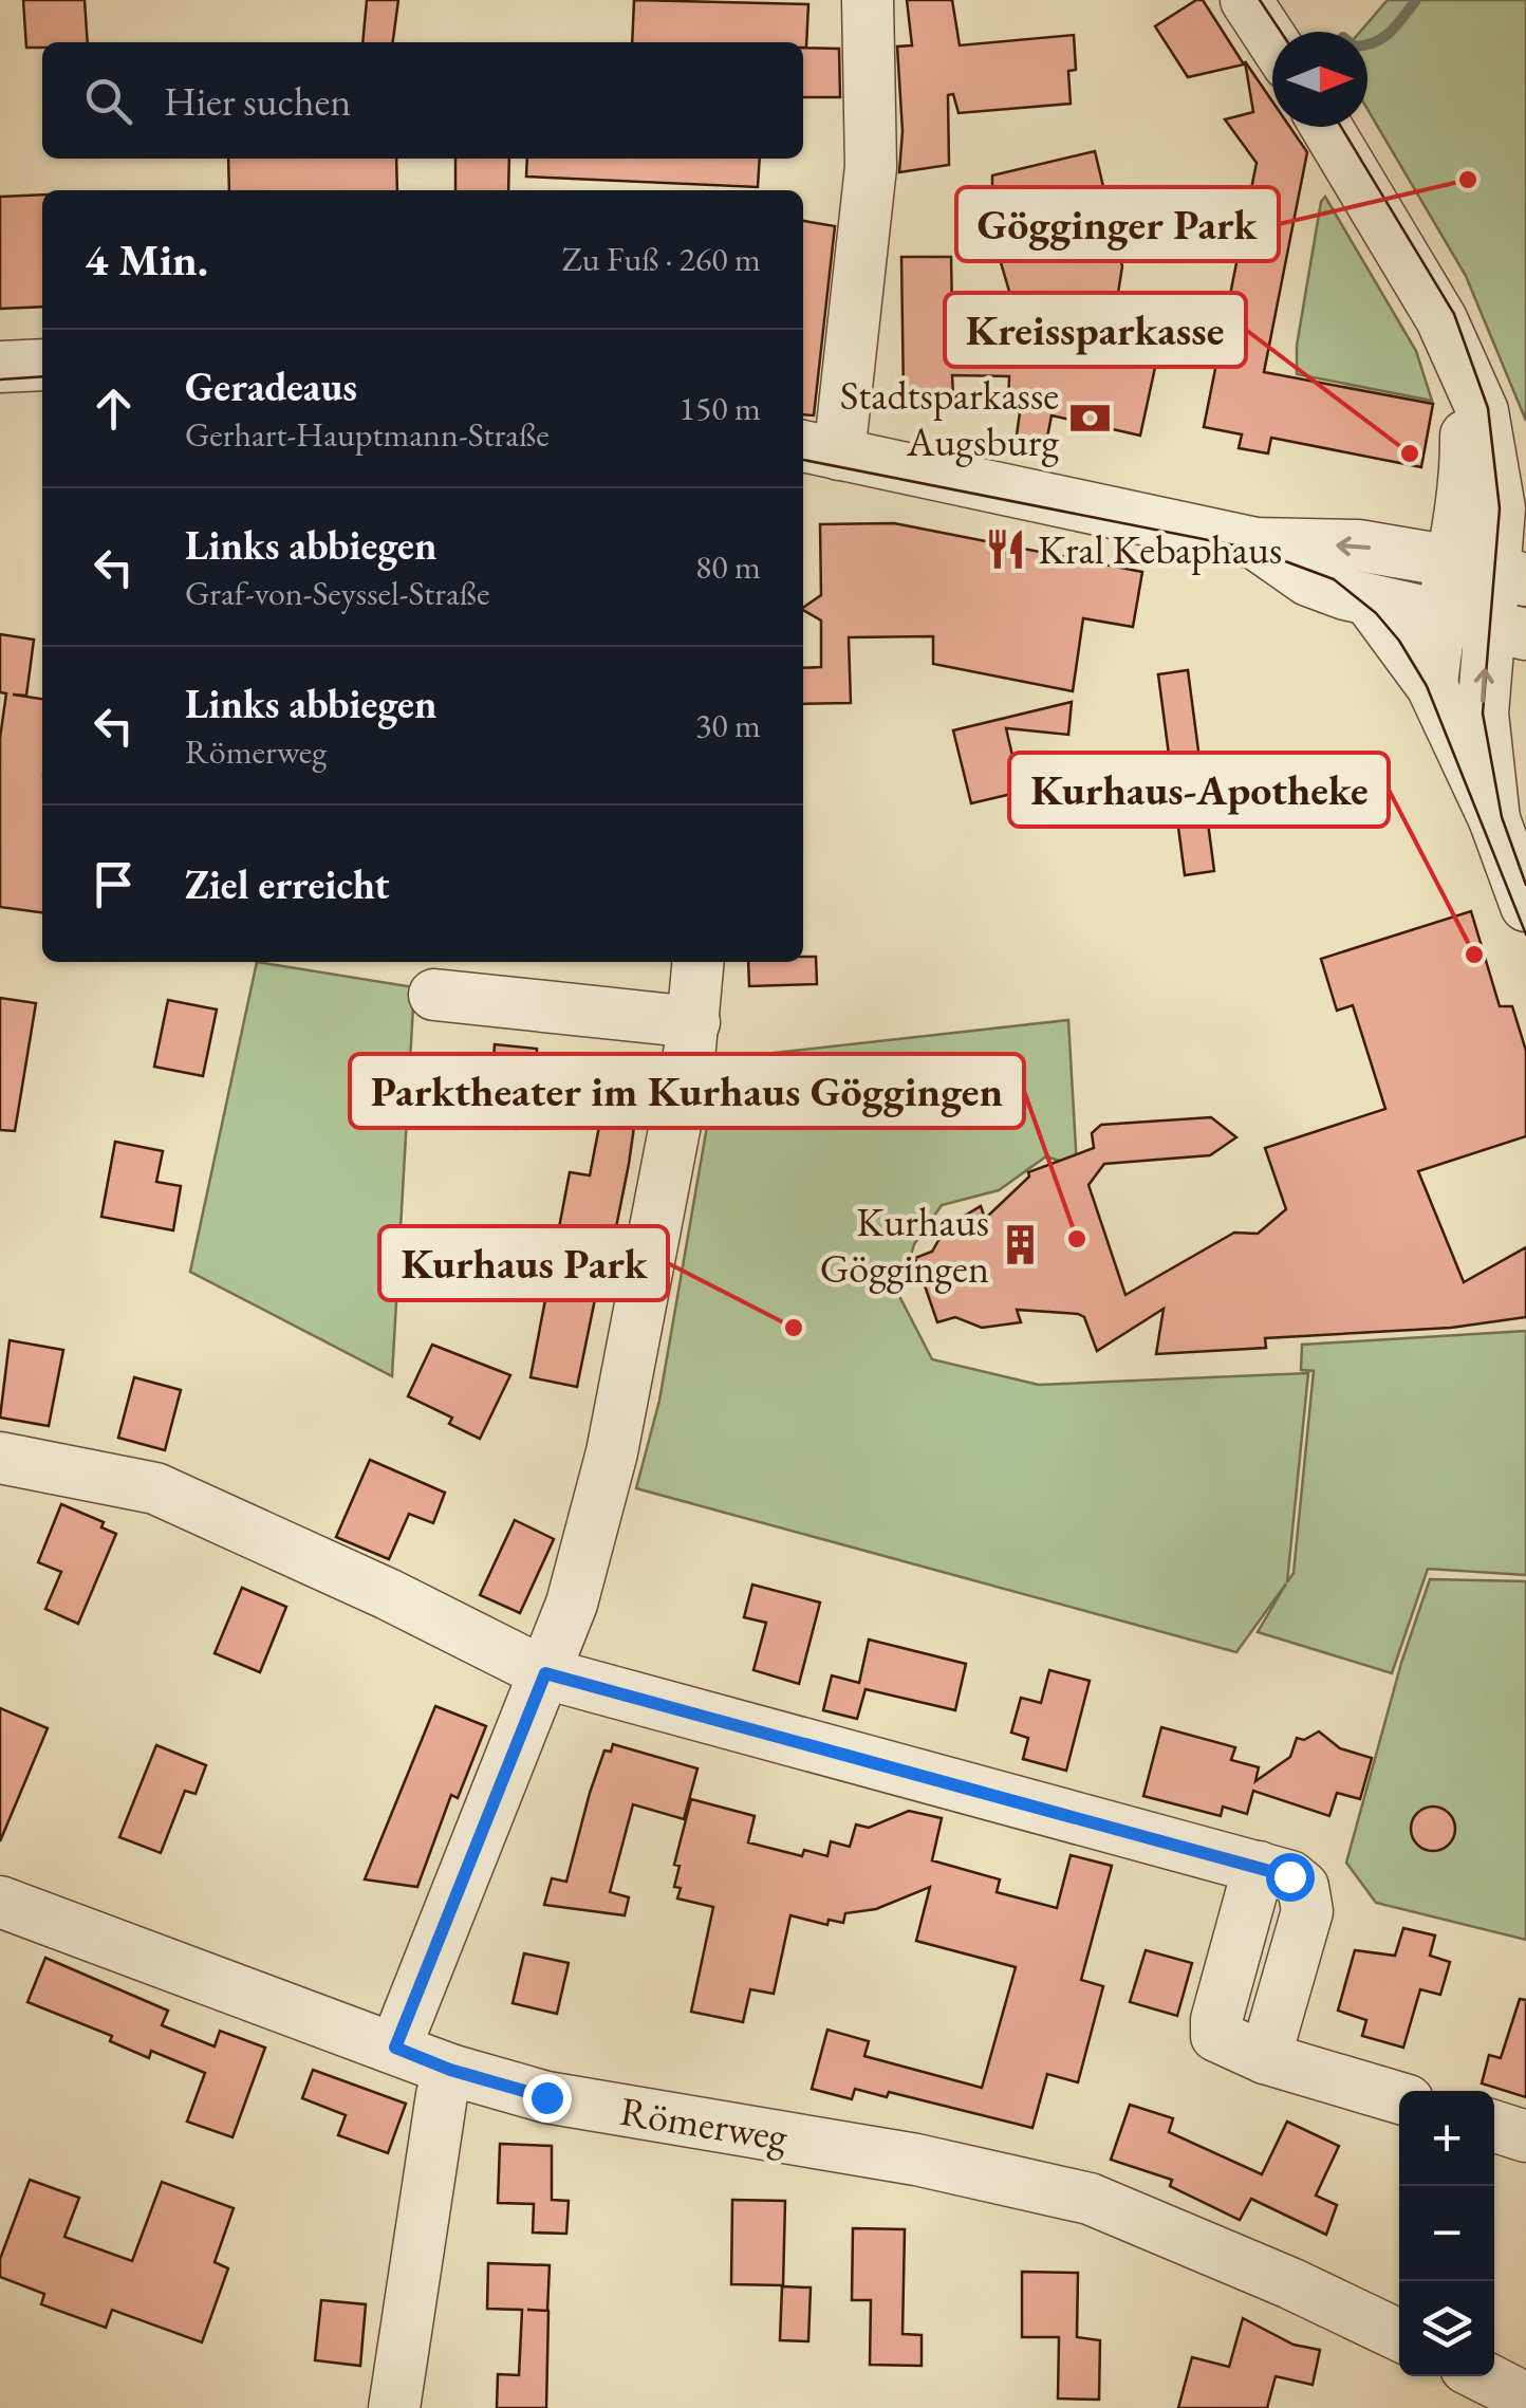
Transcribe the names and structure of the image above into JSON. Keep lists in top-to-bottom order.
{
  "streets": {
    "street": ["Römerweg"]
  },
  "places": {
    "other": [
      "Gögginger Park",
      "Kreissparkasse",
      "Kurhaus-Apotheke",
      "Parktheater im Kurhaus Göggingen",
      "Kurhaus Park"
    ],
    "bank": ["Stadtsparkasse Augsburg"],
    "restaurant": ["Kral Kebaphaus"],
    "building": ["Kurhaus Göggingen"]
  },
  "north": "right",
  "page": {
    "search": "Hier suchen",
    "heading": ["4 Min.", "Zu Fuß · 260 m"],
    "list": [
      ["Geradeaus", "Gerhart-Hauptmann-Straße", "150 m"],
      ["Links abbiegen", "Graf-von-Seyssel-Straße", "80 m"],
      ["Links abbiegen", "Römerweg", "30 m"],
      "Ziel erreicht"
    ],
    "map_buttons": ["+", "−"]
  }
}
